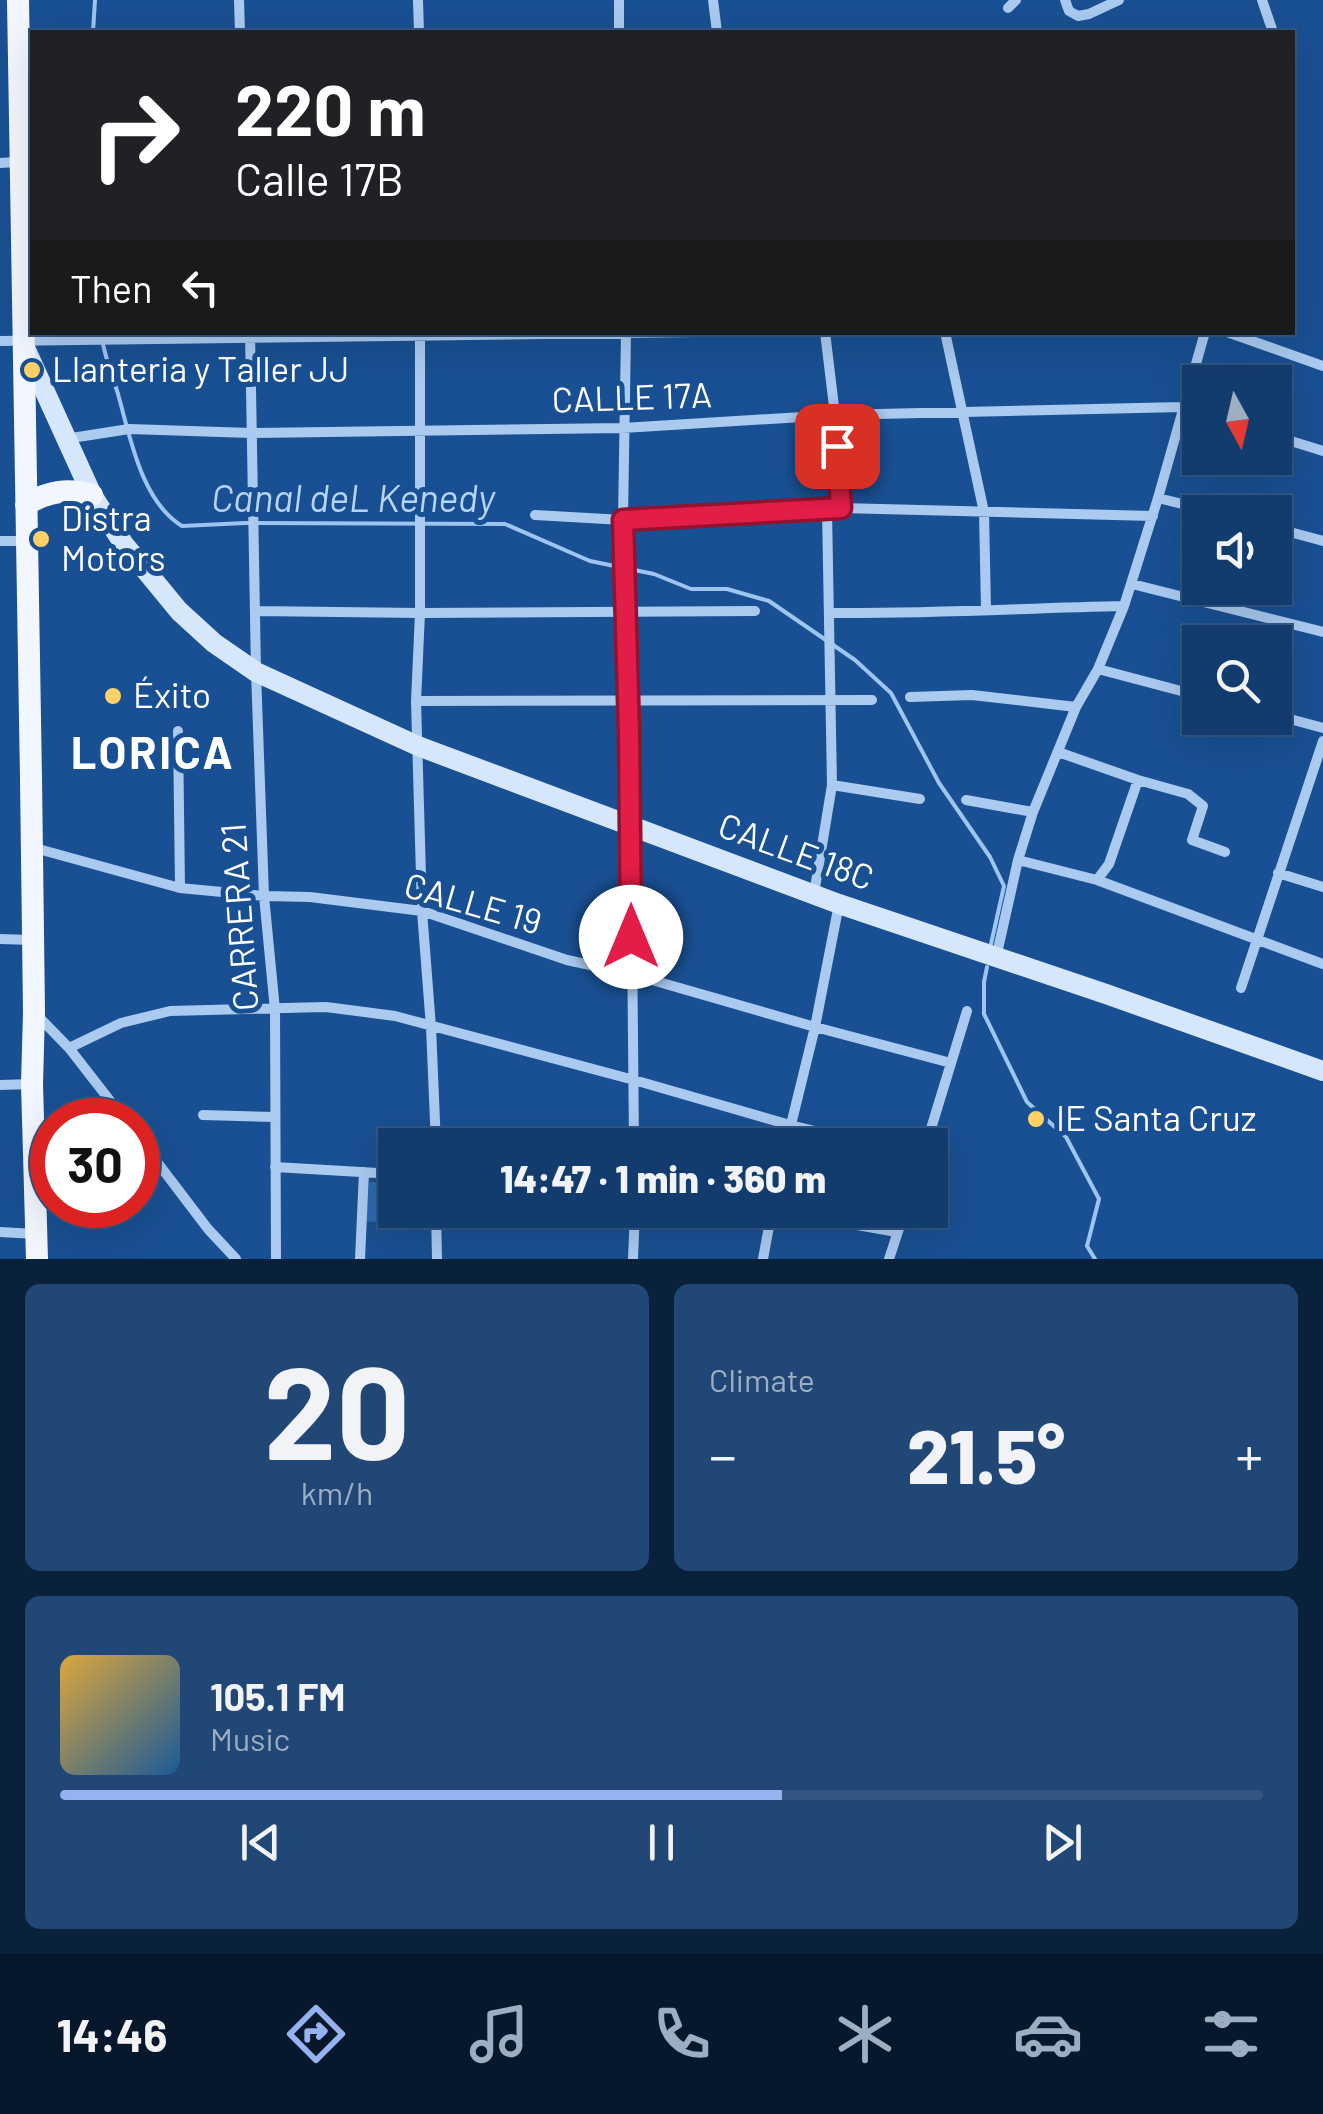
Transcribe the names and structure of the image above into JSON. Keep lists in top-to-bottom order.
{
  "streets": {
    "main road": ["CALLE 18C"],
    "street": ["CALLE 17A", "CALLE 19", "CARRERA 21"]
  },
  "crossings": [
    ["CALLE 17A", "CALLE 18C"],
    ["CALLE 17A", "CARRERA 21"],
    ["CALLE 18C", "CARRERA 21"],
    ["CALLE 19", "CARRERA 21"]
  ],
  "districts": ["LORICA"],
  "water": ["Canal deL Kenedy"],
  "places": [
    "Llanteria y Taller JJ",
    "Distra Motors",
    "Éxito",
    "IE Santa Cruz"
  ],
  "north": "bottom",
  "page": {
    "turn": ["220 m", "Calle 17B"],
    "then": "Then",
    "limit": "30",
    "trip": "14:47 · 1 min · 360 m",
    "tile": [
      ["20", "km/h"],
      "Climate"
    ],
    "heat": ["−", "21.5°", "+"],
    "song": ["105.1 FM", "Music"],
    "tabs": "14:46"
  }
}
